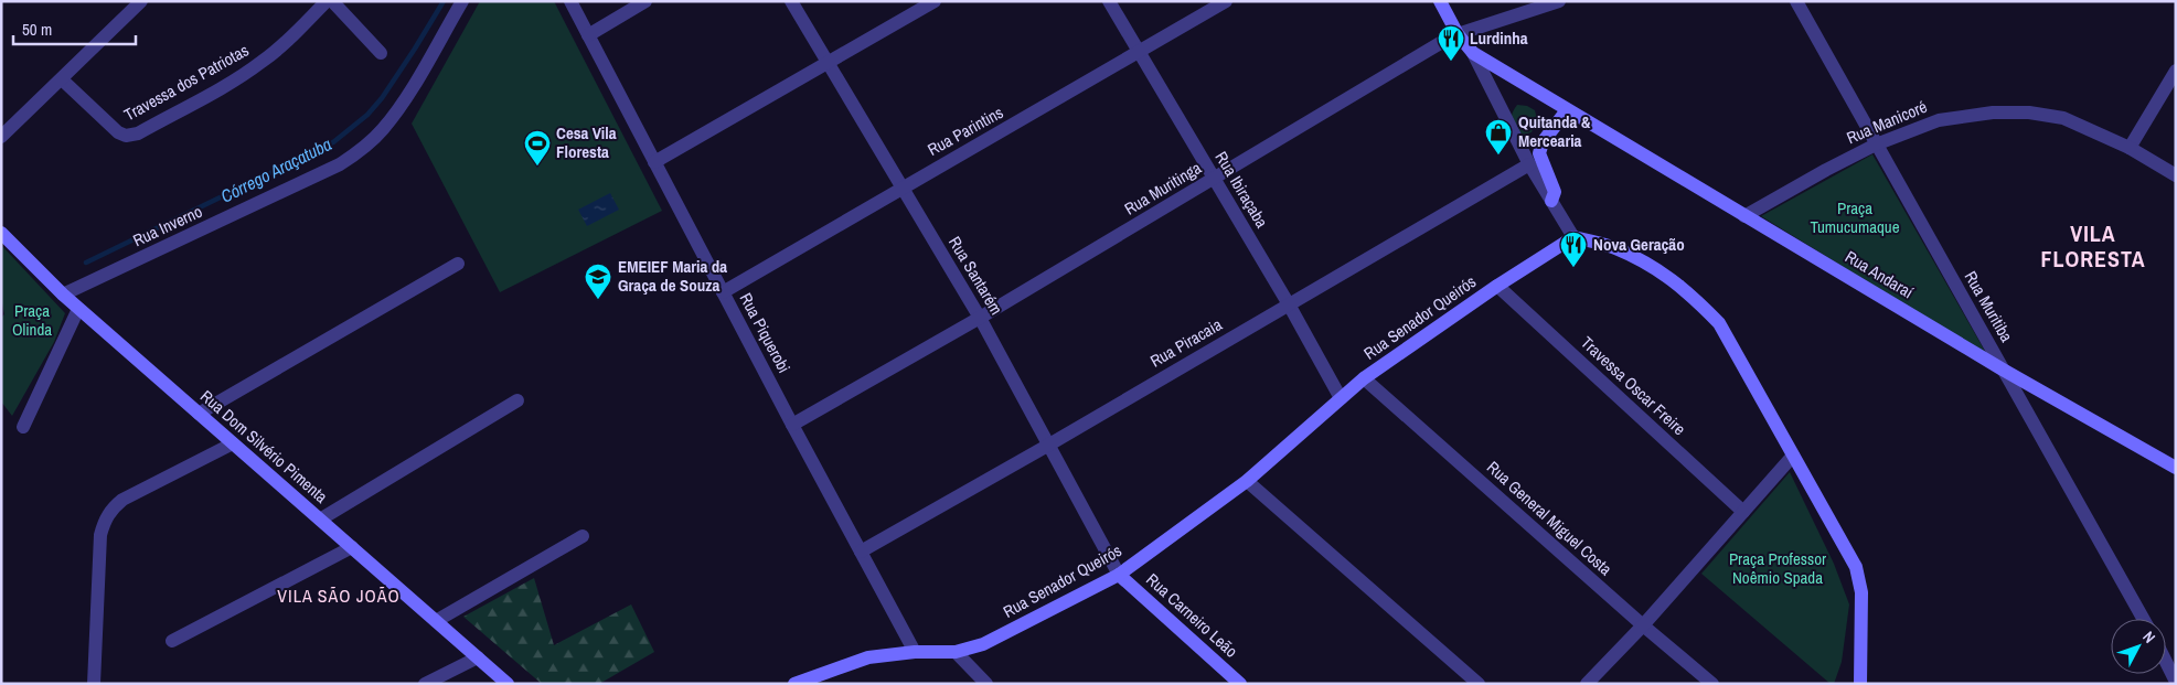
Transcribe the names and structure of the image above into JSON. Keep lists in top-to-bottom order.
{
  "streets": {
    "street": [
      "Travessa dos Patriotas",
      "Rua Manicoré",
      "Rua Parintins",
      "Rua Muritinga",
      "Rua Ibiraçaba",
      "Rua Inverno",
      "Rua Andaraí",
      "Rua Santarém",
      "Rua Muritiba",
      "Rua Senador Queirós",
      "Rua Piquerobi",
      "Rua Piracaia",
      "Travessa Oscar Freire",
      "Rua Dom Silvério Pimenta",
      "Rua General Miguel Costa",
      "Rua Carneiro Leão"
    ]
  },
  "crossings": [
    ["Rua Manicoré", "Rua Andaraí"],
    ["Rua Manicoré", "Rua Muritiba"],
    ["Rua Parintins", "Rua Ibiraçaba"],
    ["Rua Parintins", "Rua Santarém"],
    ["Rua Parintins", "Rua Piquerobi"],
    ["Rua Muritinga", "Rua Ibiraçaba"],
    ["Rua Muritinga", "Rua Andaraí"],
    ["Rua Muritinga", "Rua Santarém"],
    ["Rua Muritinga", "Rua Piquerobi"],
    ["Rua Ibiraçaba", "Rua Senador Queirós"],
    ["Rua Ibiraçaba", "Rua Piracaia"],
    ["Rua Inverno", "Rua Dom Silvério Pimenta"],
    ["Rua Andaraí", "Rua Muritiba"],
    ["Rua Santarém", "Rua Senador Queirós"],
    ["Rua Santarém", "Rua Piracaia"],
    ["Rua Santarém", "Rua Carneiro Leão"],
    ["Rua Senador Queirós", "Rua Piquerobi"],
    ["Rua Senador Queirós", "Travessa Oscar Freire"],
    ["Rua Senador Queirós", "Rua General Miguel Costa"],
    ["Rua Senador Queirós", "Rua Carneiro Leão"],
    ["Rua Piquerobi", "Rua Piracaia"]
  ],
  "districts": ["VILA FLORESTA", "VILA SÃO JOÃO"],
  "water": ["Córrego Araçatuba"],
  "parks": ["Praça Tumucumaque", "Praça Olinda", "Praça Professor Noêmio Spada"],
  "places": {
    "restaurant": ["Lurdinha", "Nova Geração"],
    "shop": ["Quitanda & Mercearia"],
    "sports": ["Cesa Vila Floresta"],
    "school or university": ["EMEIEF Maria da Graça de Souza"]
  },
  "scale_bar": "50 m",
  "north": "top right"
}
